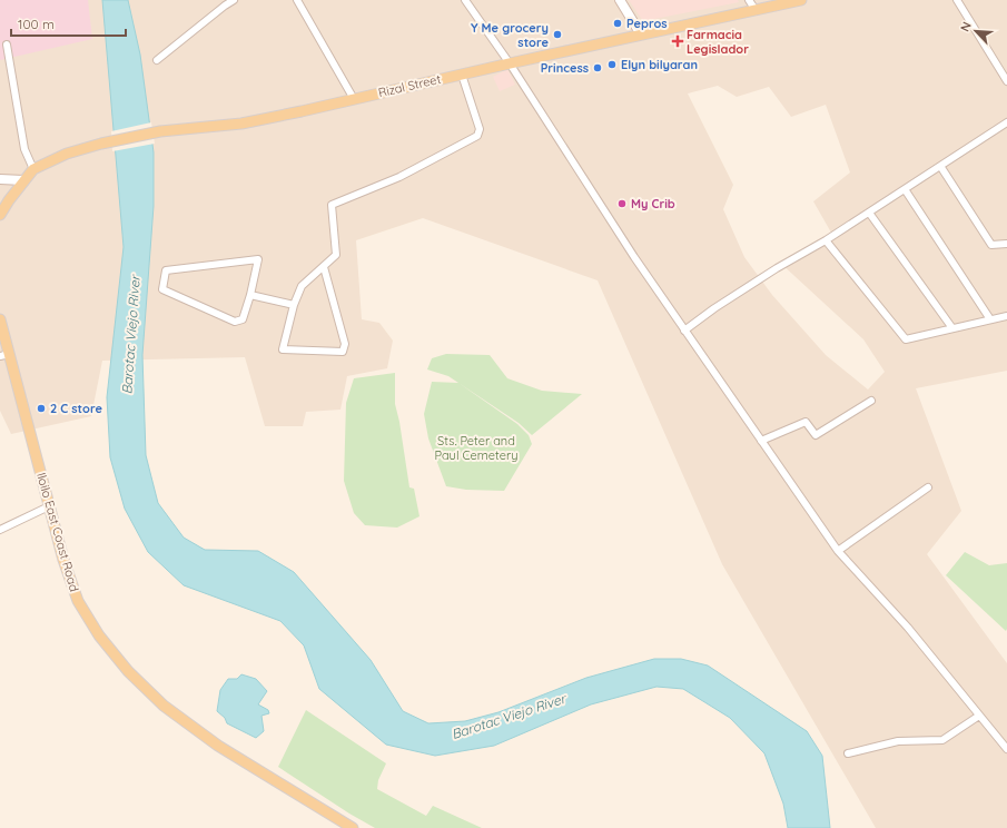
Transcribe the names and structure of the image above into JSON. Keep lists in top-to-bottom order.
{
  "streets": {
    "main road": ["Rizal Street", "Iloilo East Coast Road"]
  },
  "water": ["Barotac Viejo River"],
  "parks": ["Sts. Peter and Paul Cemetery"],
  "places": {
    "other": [
      "Pepros",
      "Y Me grocery store",
      "Elyn bilyaran",
      "Princess",
      "My Crib",
      "2 C store"
    ],
    "health": ["Farmacia Legislador"]
  },
  "scale_bar": "100 m",
  "north": "top left"
}
